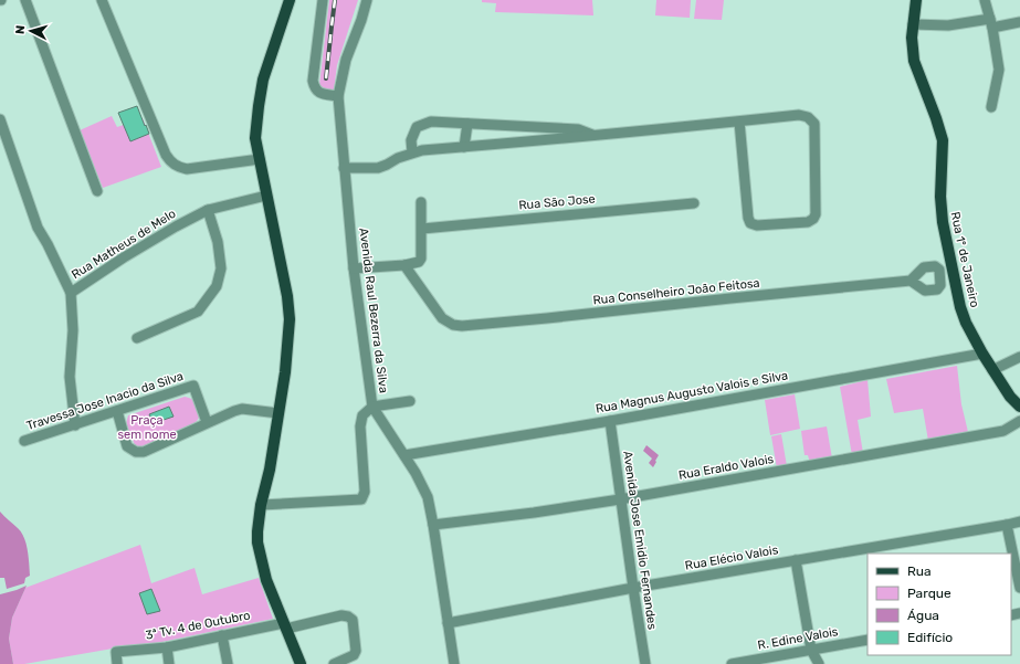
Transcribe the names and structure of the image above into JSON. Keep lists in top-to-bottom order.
{
  "streets": {
    "main road": ["Rua 1º de Janeiro"],
    "street": [
      "Rua São Jose",
      "Rua Matheus de Melo",
      "Rua Conselheiro João Feitosa",
      "Avenida Raul Bezerra da Silva",
      "Rua Magnus Augusto Valois e Silva",
      "Travessa Jose Inacio da Silva",
      "Rua Eraldo Valois",
      "Avenida Jose Emidio Fernandes",
      "Rua Elécio Valois",
      "3ª Tv. 4 de Outubro",
      "R. Edine Valois"
    ]
  },
  "crossings": [
    ["Rua Matheus de Melo", "Travessa Jose Inacio da Silva"],
    ["Rua 1º de Janeiro", "Rua Magnus Augusto Valois e Silva"],
    ["Avenida Raul Bezerra da Silva", "Rua Magnus Augusto Valois e Silva"],
    ["Avenida Raul Bezerra da Silva", "Rua Eraldo Valois"],
    ["Avenida Raul Bezerra da Silva", "Rua Elécio Valois"],
    ["Rua Magnus Augusto Valois e Silva", "Avenida Jose Emidio Fernandes"],
    ["Rua Eraldo Valois", "Avenida Jose Emidio Fernandes"],
    ["Avenida Jose Emidio Fernandes", "Rua Elécio Valois"]
  ],
  "parks": ["Praça sem nome"],
  "legend": [
    "Rua",
    "Parque",
    "Água",
    "Edifício"
  ],
  "north": "left"
}
